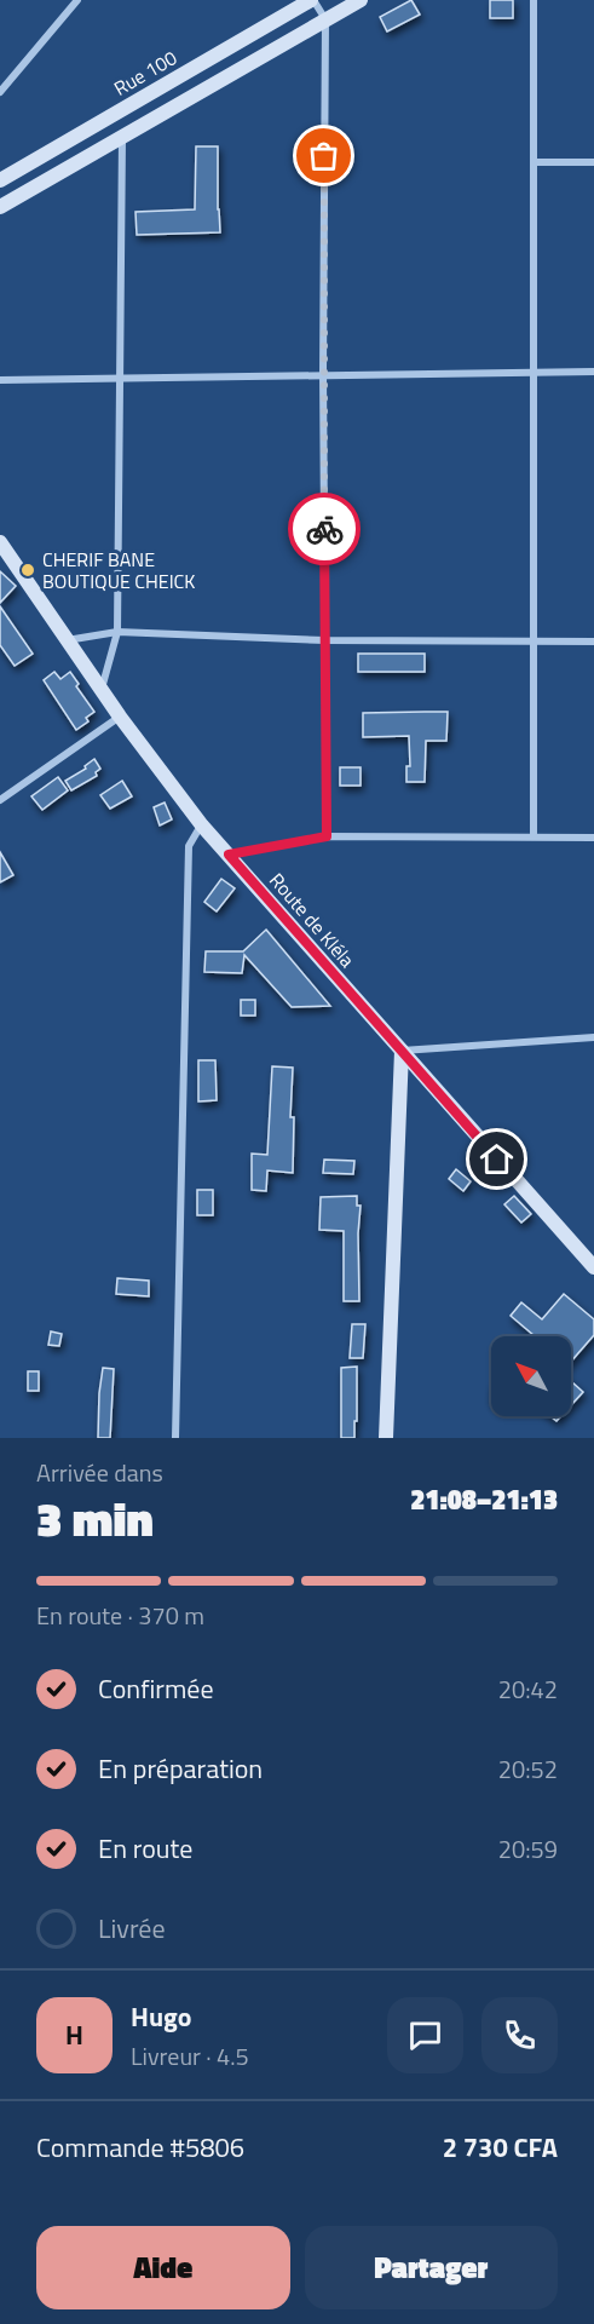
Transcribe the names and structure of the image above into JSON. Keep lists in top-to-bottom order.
{
  "streets": {
    "street": ["Rue 100", "Route de Kléla"]
  },
  "places": ["CHERIF BANE BOUTIQUE CHEICK"],
  "north": "top left",
  "page": {
    "heading": ["3 min", "Arrivée dans", "21:08–21:13"],
    "panel": [
      "Hugo",
      "Livreur · 4.5",
      "Commande #5806",
      "2 730 CFA"
    ],
    "bar": "En route · 370 m",
    "list": [
      ["Confirmée", "20:42"],
      ["En préparation", "20:52"],
      ["En route", "20:59"],
      "Livrée"
    ],
    "round": "H",
    "buttons": ["Aide", "Partager"]
  }
}
